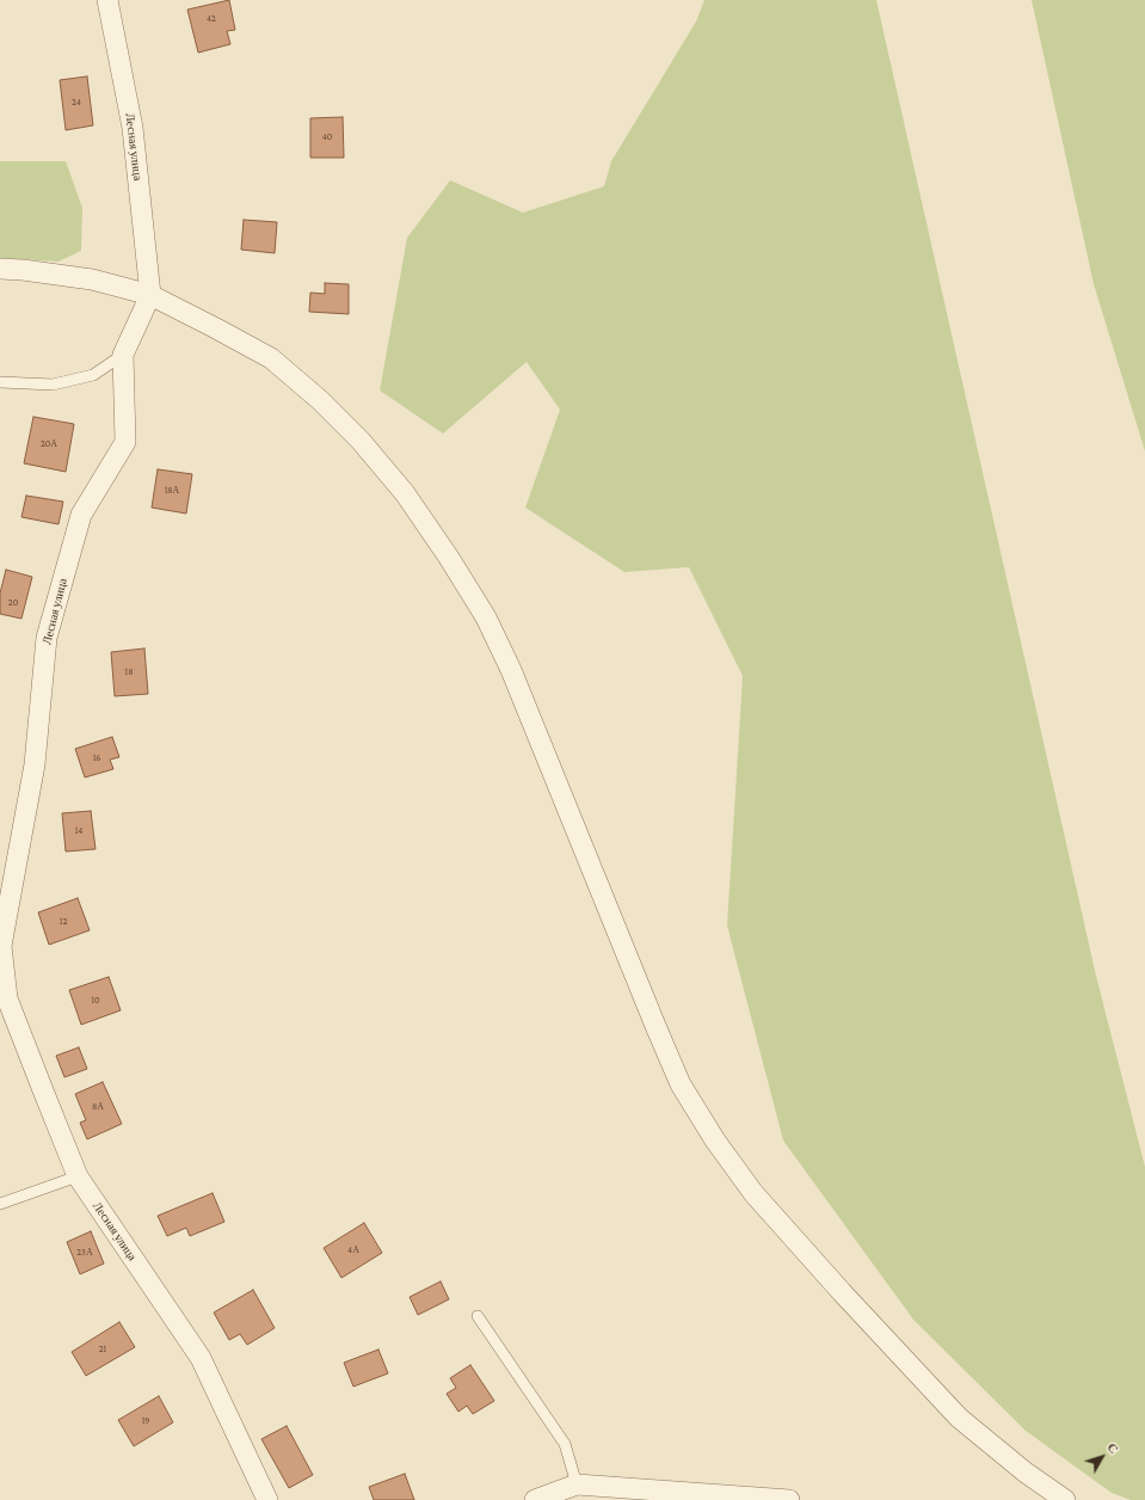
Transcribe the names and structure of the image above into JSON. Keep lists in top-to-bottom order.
{
  "streets": {
    "street": ["Лесная улица"]
  },
  "house_numbers": [
    "42",
    "24",
    "40",
    "20А",
    "18А",
    "20",
    "18",
    "16",
    "14",
    "12",
    "10",
    "8А",
    "4А",
    "23А",
    "21",
    "19"
  ],
  "north": "top right"
}
